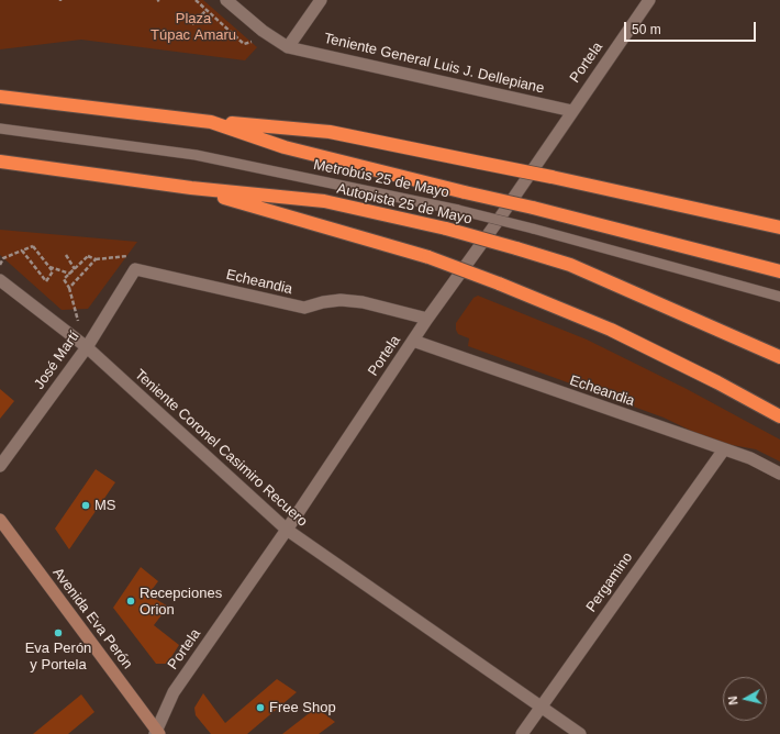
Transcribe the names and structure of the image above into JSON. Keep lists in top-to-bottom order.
{
  "streets": {
    "highway": ["Autopista 25 de Mayo"],
    "main road": ["Avenida Eva Perón"],
    "street": [
      "Portela",
      "Teniente General Luis J. Dellepiane",
      "Echeandia",
      "José Martí",
      "Teniente Coronel Casimiro Recuero",
      "Pergamino"
    ],
    "lane": ["Metrobús 25 de Mayo"]
  },
  "crossings": [
    ["Portela", "Teniente General Luis J. Dellepiane"],
    ["Portela", "Echeandia"],
    ["Portela", "Teniente Coronel Casimiro Recuero"],
    ["Portela", "Avenida Eva Perón"],
    ["Echeandia", "José Martí"],
    ["Echeandia", "Pergamino"],
    ["José Martí", "Teniente Coronel Casimiro Recuero"],
    ["Teniente Coronel Casimiro Recuero", "Pergamino"]
  ],
  "parks": ["Plaza Túpac Amaru"],
  "places": [
    "MS",
    "Recepciones Orion",
    "Eva Perón y Portela",
    "Free Shop"
  ],
  "scale_bar": "50 m",
  "north": "left"
}
